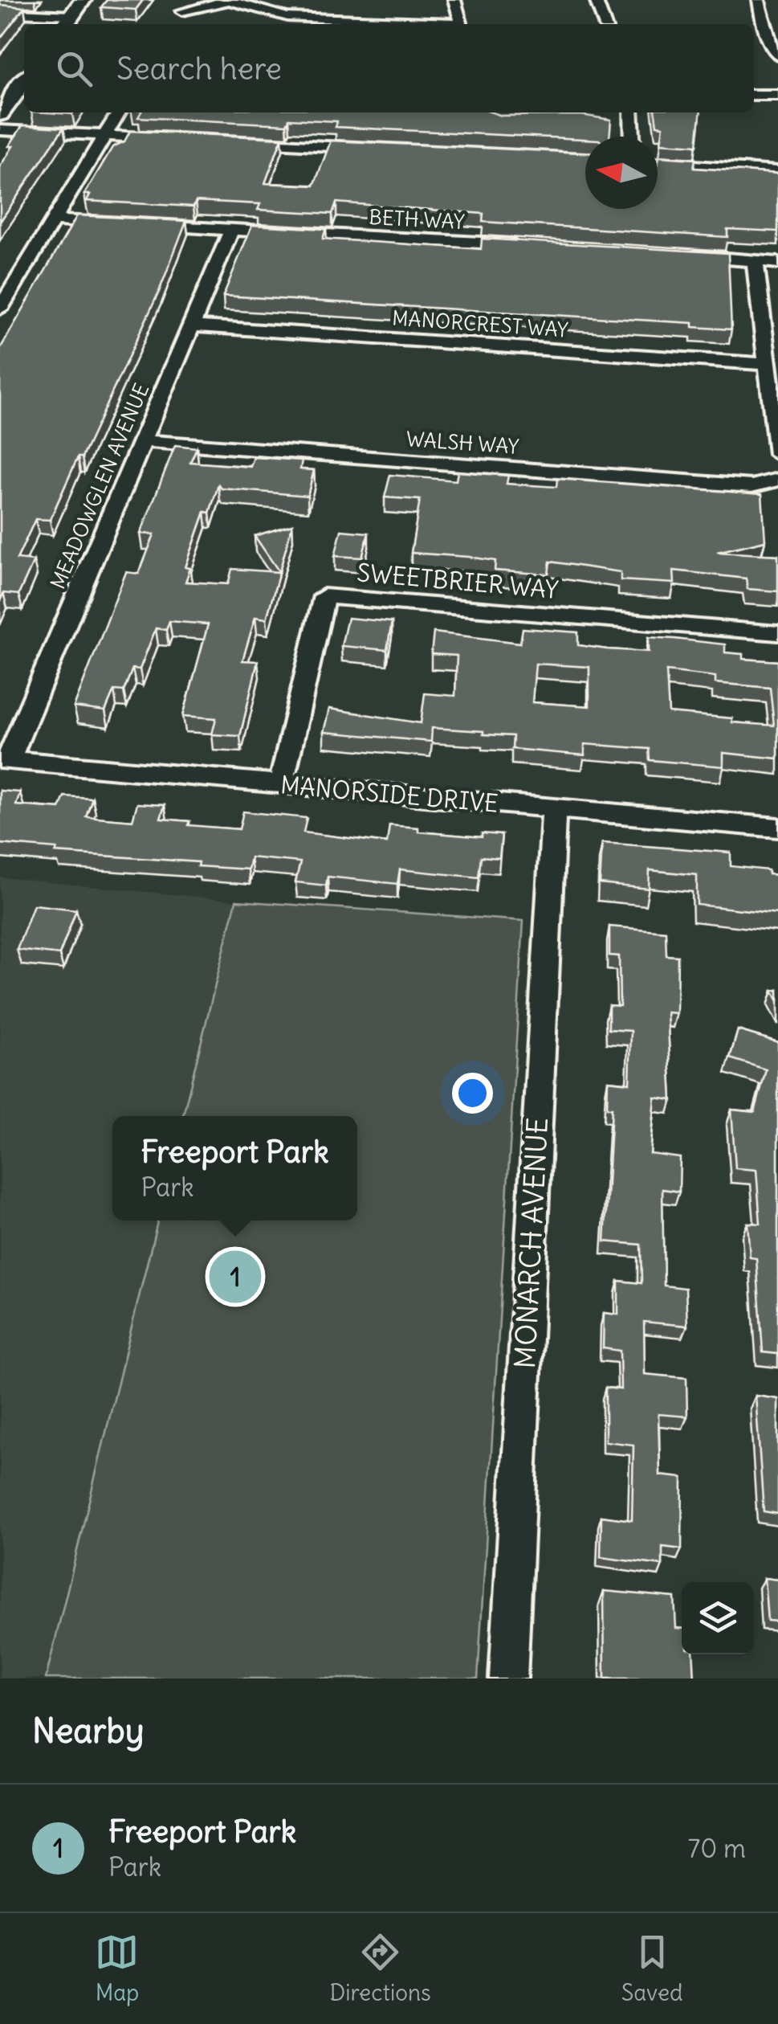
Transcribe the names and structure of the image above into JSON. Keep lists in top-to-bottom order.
{
  "streets": {
    "street": [
      "BETH WAY",
      "MANORCREST WAY",
      "WALSH WAY",
      "MEADOWGLEN AVENUE",
      "SWEETBRIER WAY",
      "MANORSIDE DRIVE",
      "MONARCH AVENUE"
    ]
  },
  "crossings": [
    ["BETH WAY", "MEADOWGLEN AVENUE"],
    ["MANORCREST WAY", "MEADOWGLEN AVENUE"],
    ["WALSH WAY", "MEADOWGLEN AVENUE"],
    ["MEADOWGLEN AVENUE", "MANORSIDE DRIVE"],
    ["SWEETBRIER WAY", "MANORSIDE DRIVE"],
    ["MANORSIDE DRIVE", "MONARCH AVENUE"]
  ],
  "north": "left",
  "page": {
    "search": "Search here",
    "popup": ["Freeport Park", "Park"],
    "pins": "1",
    "heading": "Nearby",
    "list": [
      {
        "mark": "1",
        "name": "Freeport Park",
        "note": "Park",
        "value": "70 m"
      }
    ],
    "nav": ["Map", "Directions", "Saved"]
  }
}
